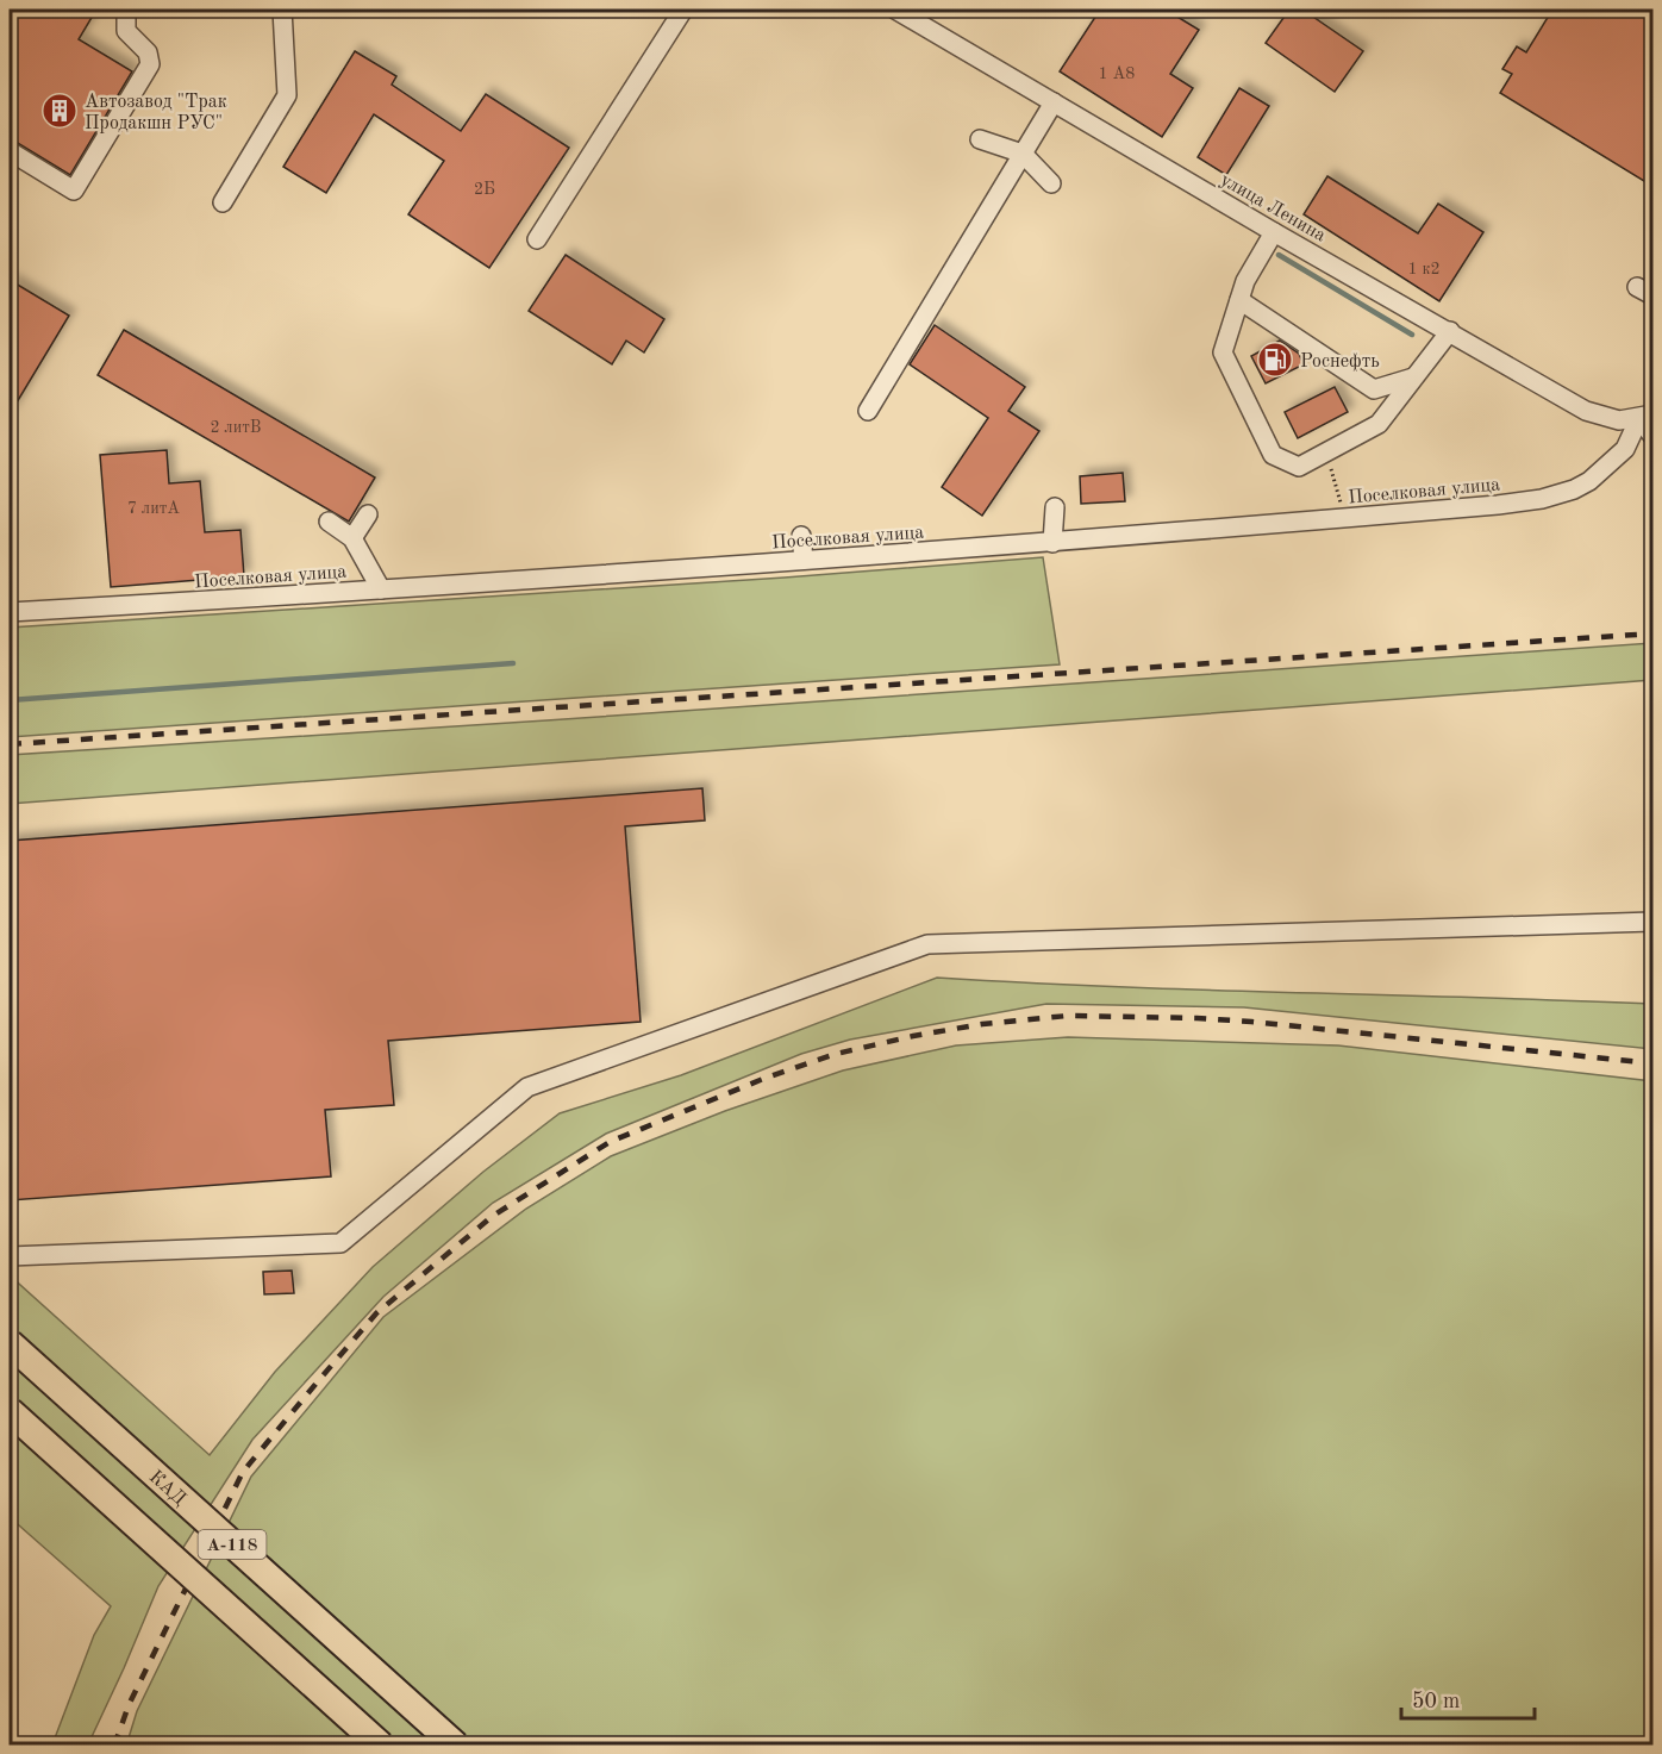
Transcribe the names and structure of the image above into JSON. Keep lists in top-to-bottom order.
{
  "streets": {
    "highway": ["КАД", "А-118"],
    "street": ["улица Ленина", "Поселковая улица"]
  },
  "crossings": [
    ["улица Ленина", "Поселковая улица"]
  ],
  "places": {
    "building": ["Автозавод \"Трак Продакшн РУС\""],
    "fuel station": ["Роснефть"]
  },
  "house_numbers": [
    "1 А8",
    "2Б",
    "1 к2",
    "2 литВ",
    "7 литА"
  ],
  "scale_bar": "50 m"
}
